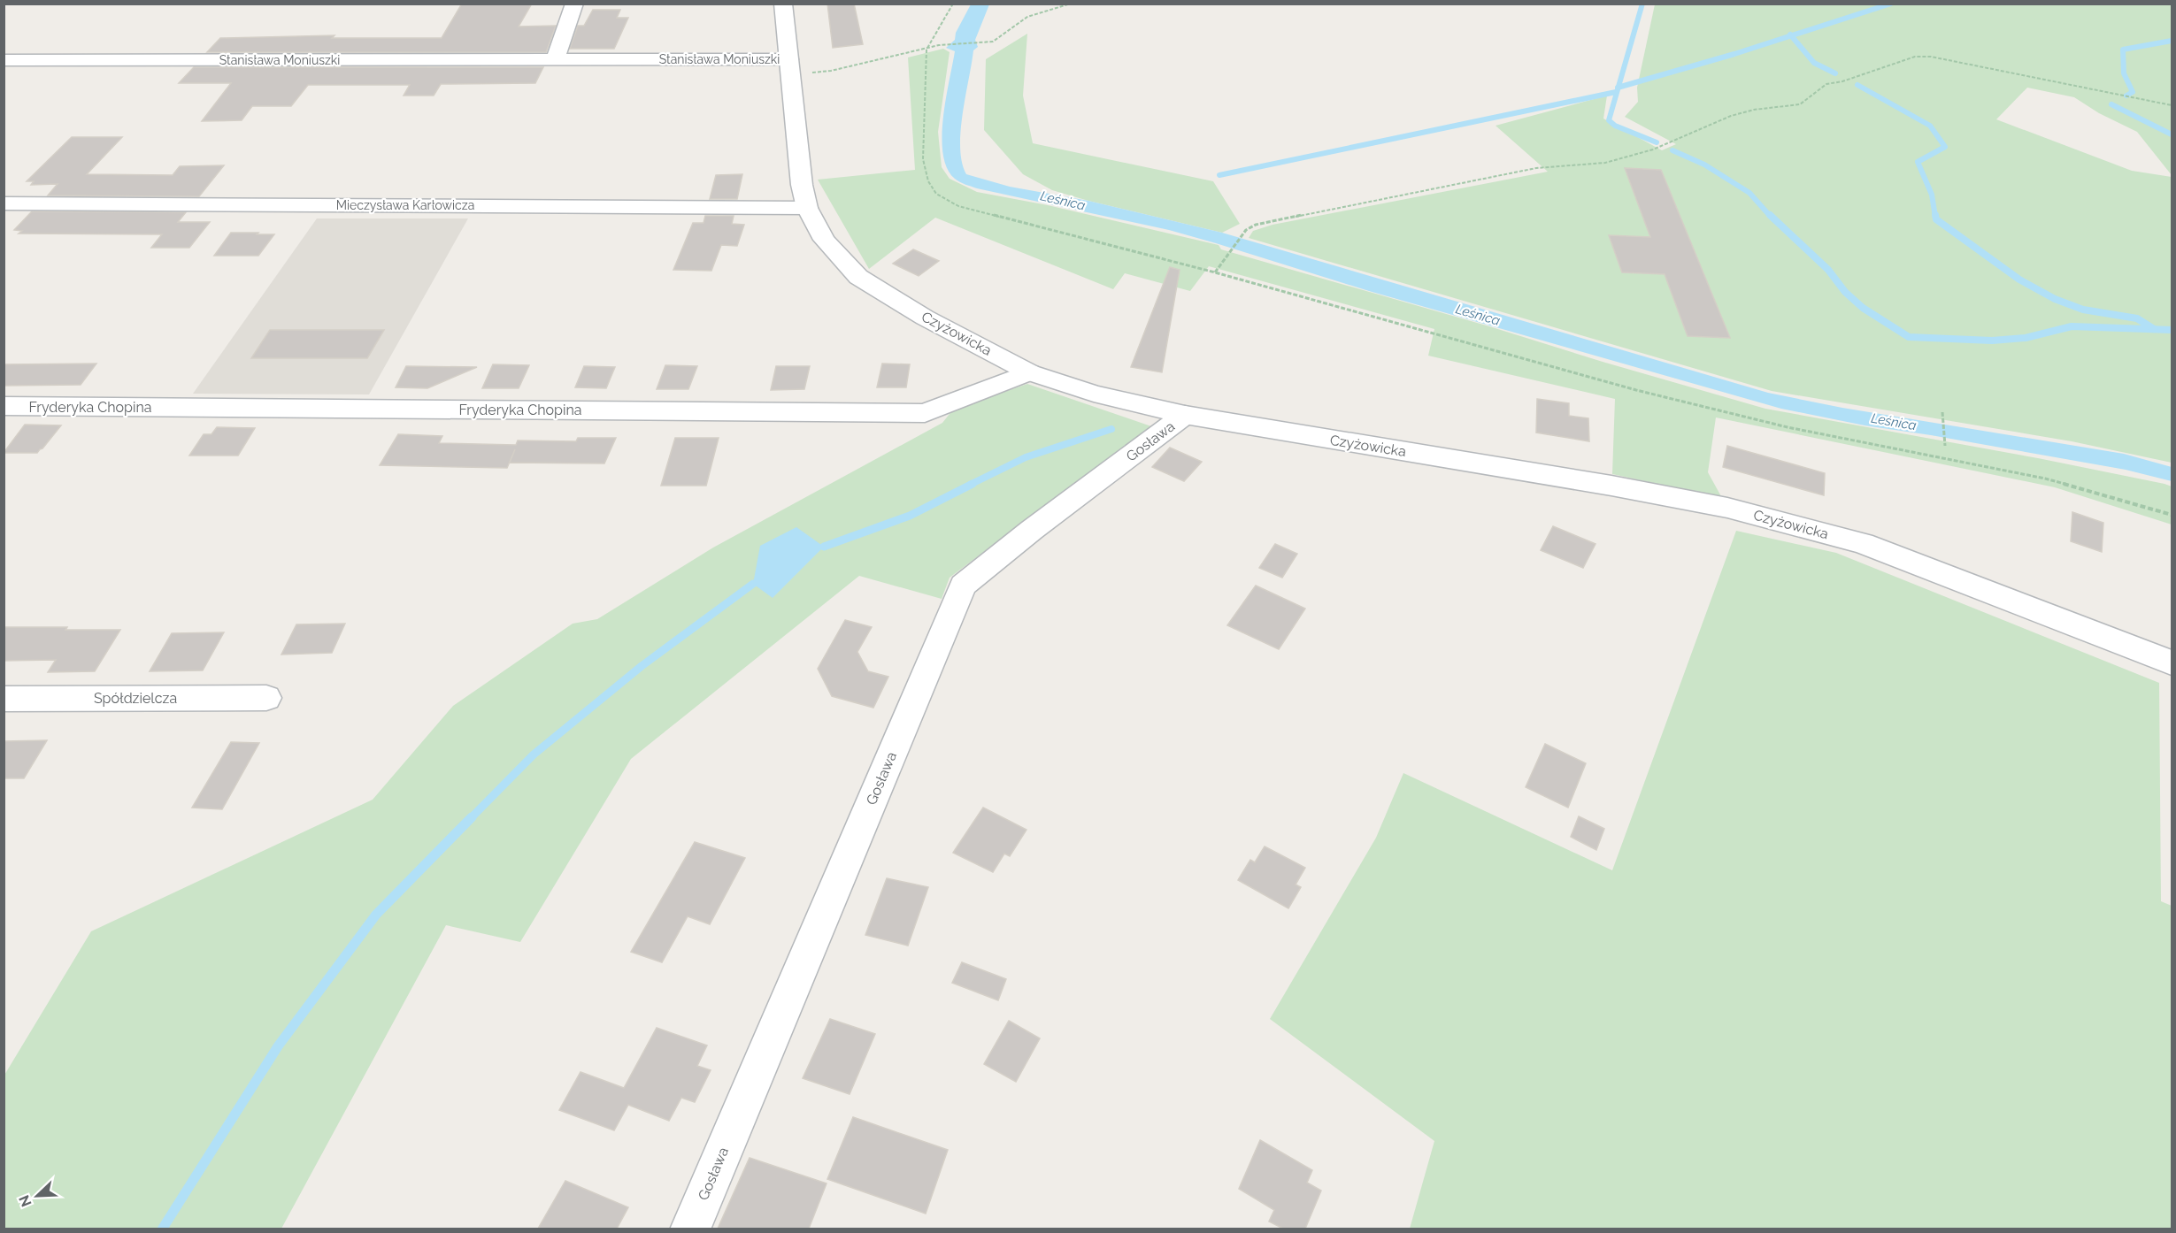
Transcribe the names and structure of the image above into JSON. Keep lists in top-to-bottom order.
{
  "streets": {
    "street": [
      "Stanisława Moniuszki",
      "Mieczysława Karłowicza",
      "Czyżowicka",
      "Fryderyka Chopina",
      "Gosława",
      "Spółdzielcza"
    ]
  },
  "crossings": [
    ["Stanisława Moniuszki", "Czyżowicka"],
    ["Mieczysława Karłowicza", "Czyżowicka"],
    ["Czyżowicka", "Fryderyka Chopina"],
    ["Czyżowicka", "Gosława"]
  ],
  "water": ["Leśnica"],
  "north": "bottom left"
}
